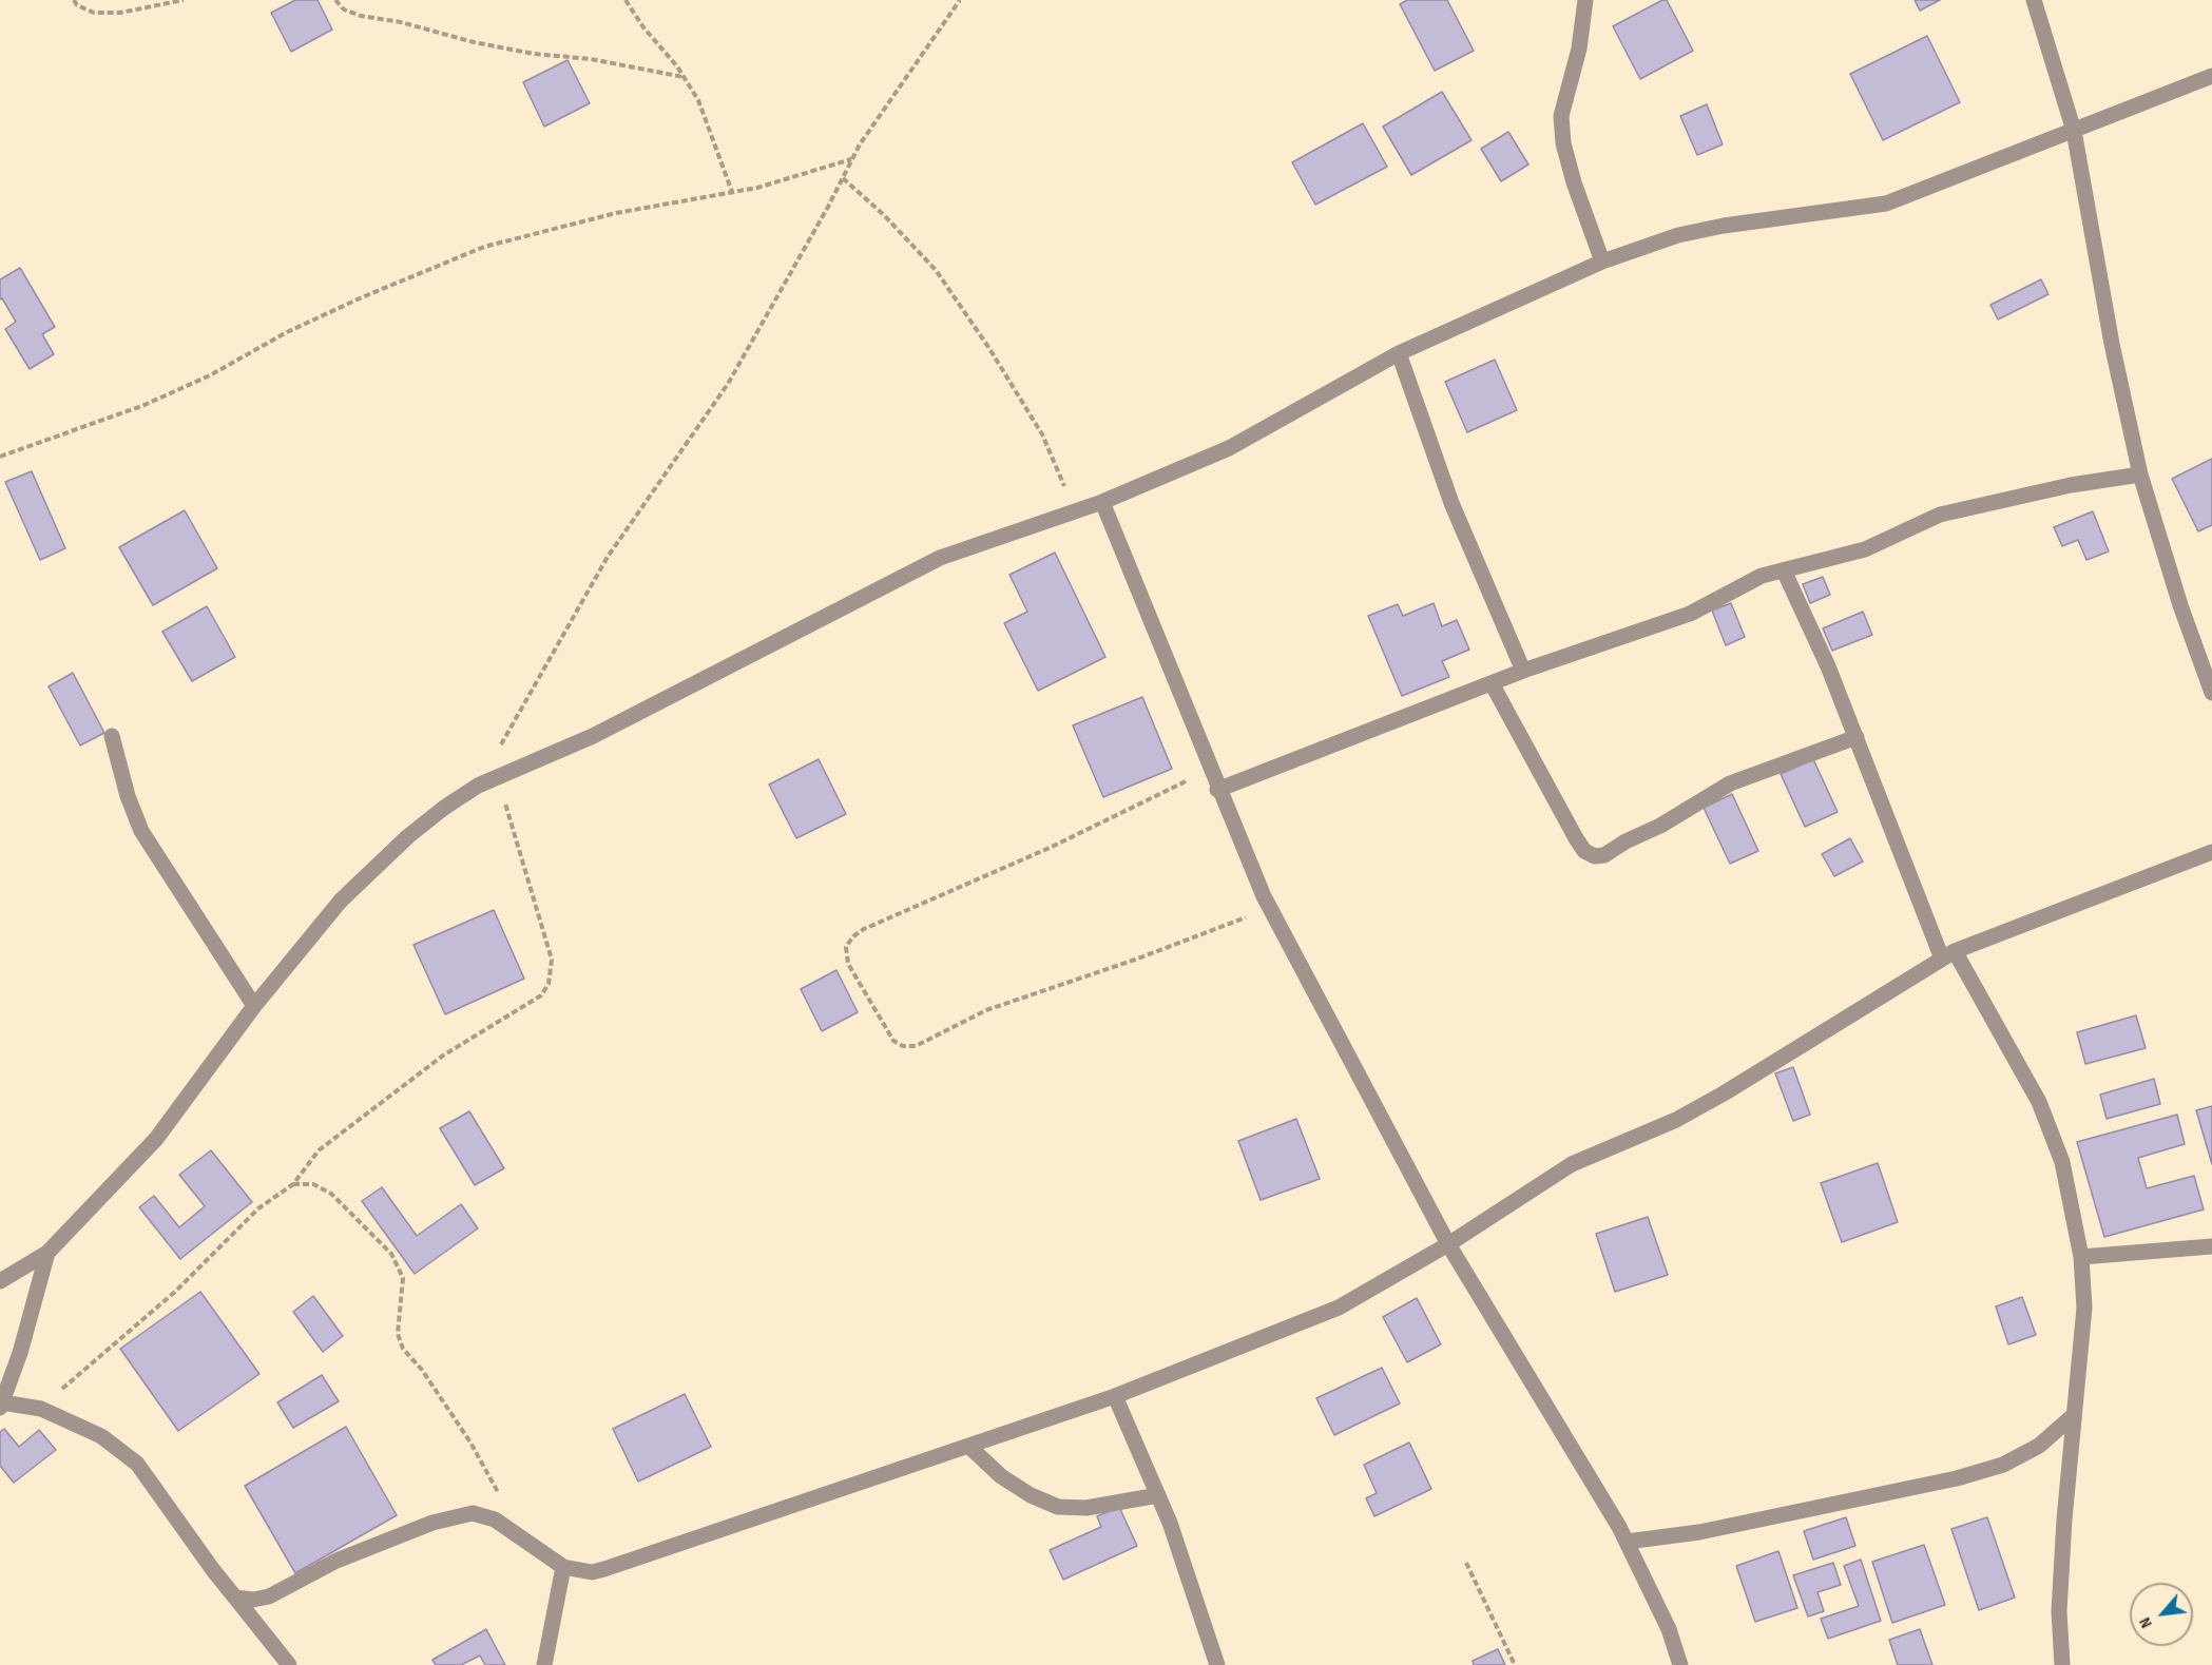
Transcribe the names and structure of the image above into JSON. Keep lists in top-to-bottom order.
{
  "north": "bottom left"
}
